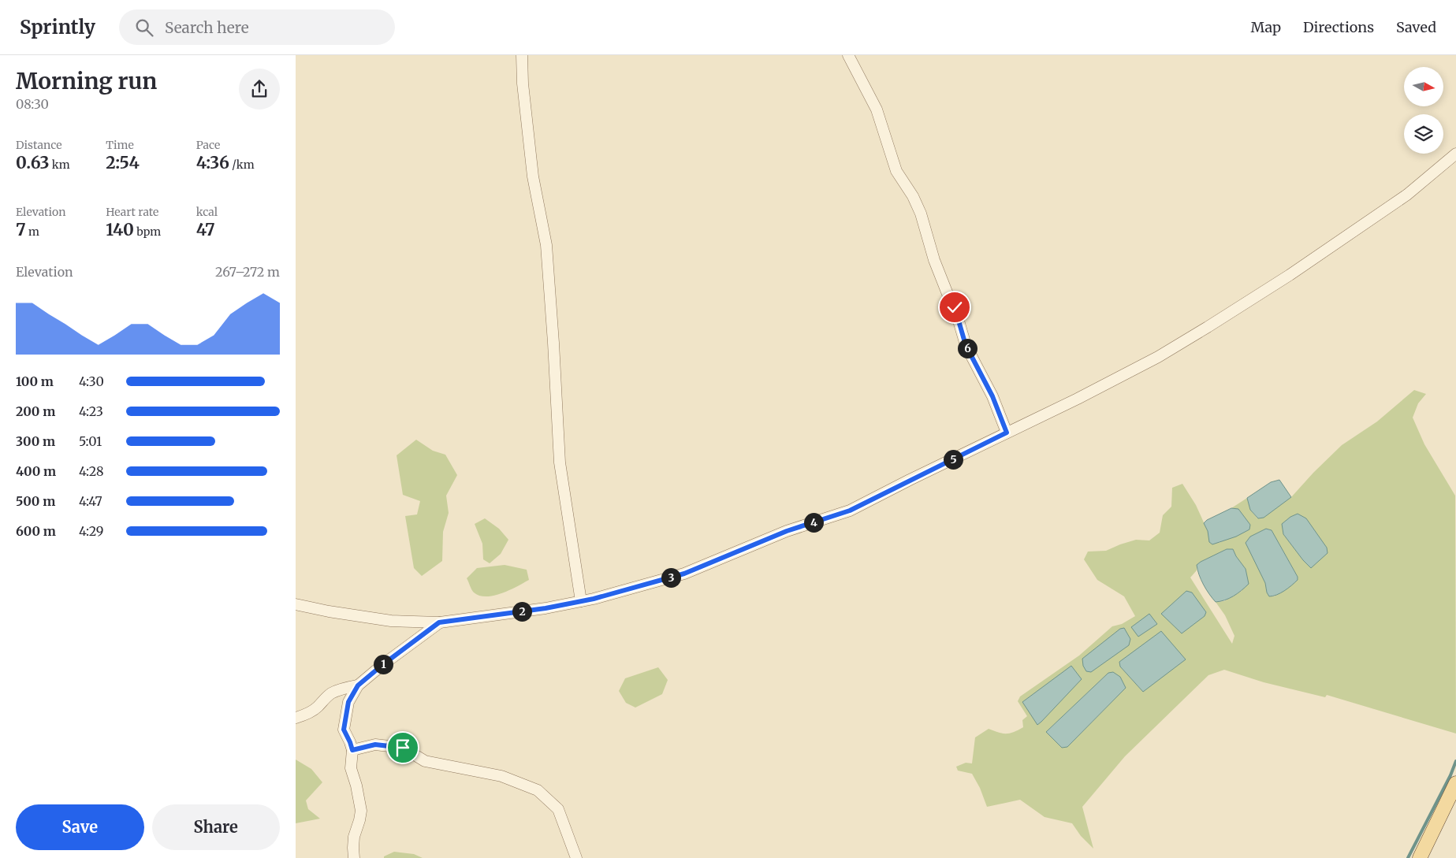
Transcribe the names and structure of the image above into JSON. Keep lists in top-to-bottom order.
{
  "north": "right",
  "page": {
    "header": "Sprintly",
    "search": "Search here",
    "nav": ["Map", "Directions", "Saved"],
    "heading": ["Morning run", "08:30"],
    "stats": [
      ["Distance", "0.63 km"],
      ["Time", "2:54"],
      ["Pace", "4:36 /km"],
      ["Elevation", "7 m"],
      ["Heart rate", "140 bpm"],
      ["kcal", "47"]
    ],
    "chart": ["Elevation", "267–272 m"],
    "pins": [
      "6",
      "5",
      "4",
      "3",
      "2",
      "1"
    ],
    "list": [
      {
        "name": "100 m",
        "note": "4:30"
      },
      {
        "name": "200 m",
        "note": "4:23"
      },
      {
        "name": "300 m",
        "note": "5:01"
      },
      {
        "name": "400 m",
        "note": "4:28"
      },
      {
        "name": "500 m",
        "note": "4:47"
      },
      {
        "name": "600 m",
        "note": "4:29"
      }
    ],
    "buttons": ["Save", "Share"]
  }
}
